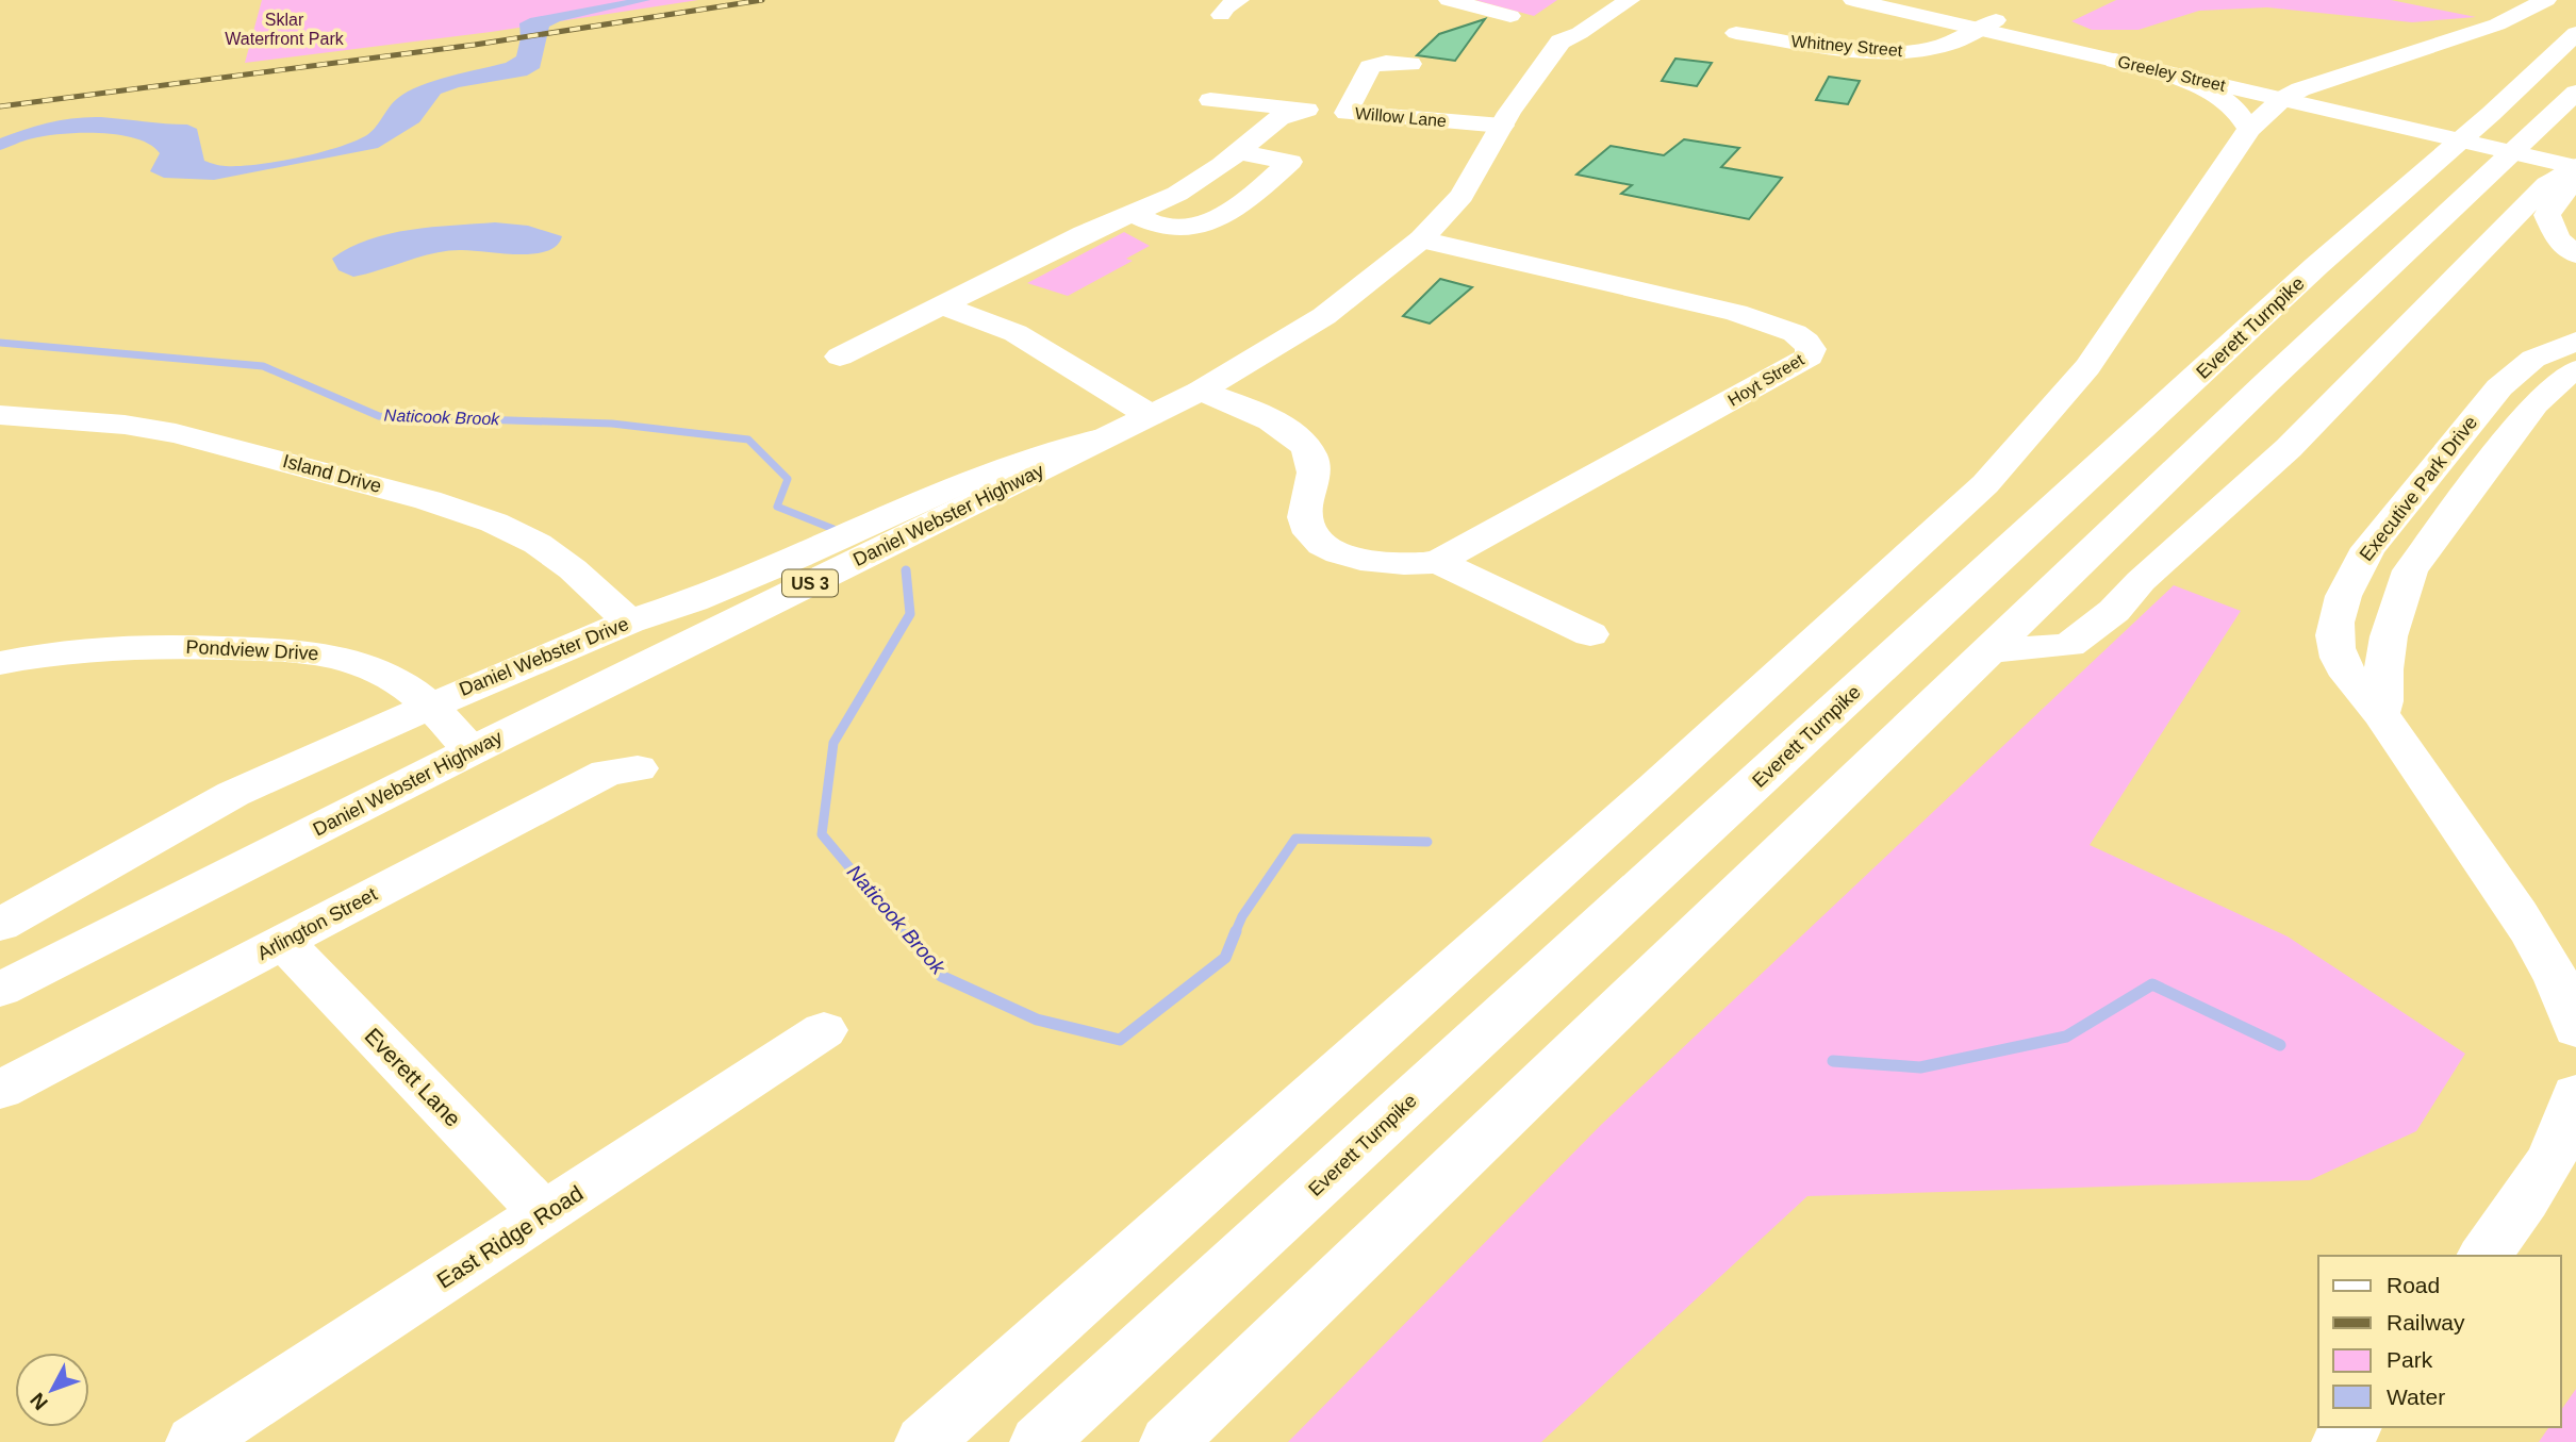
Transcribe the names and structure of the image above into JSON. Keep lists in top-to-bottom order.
{
  "streets": {
    "main road": [
      "Whitney Street",
      "Greeley Street",
      "Willow Lane",
      "Everett Turnpike",
      "Hoyt Street",
      "Island Drive",
      "Executive Park Drive",
      "Daniel Webster Highway",
      "US 3",
      "Pondview Drive",
      "Daniel Webster Drive",
      "Arlington Street",
      "Everett Lane",
      "East Ridge Road"
    ]
  },
  "crossings": [
    ["Whitney Street", "Greeley Street"],
    ["Greeley Street", "Everett Turnpike"],
    ["Willow Lane", "Daniel Webster Highway"],
    ["Hoyt Street", "Daniel Webster Highway"],
    ["Island Drive", "Daniel Webster Drive"],
    ["Daniel Webster Highway", "Pondview Drive"],
    ["Daniel Webster Highway", "Daniel Webster Drive"],
    ["Pondview Drive", "Daniel Webster Drive"],
    ["Arlington Street", "Everett Lane"],
    ["Everett Lane", "East Ridge Road"]
  ],
  "water": ["Naticook Brook"],
  "parks": ["Sklar Waterfront Park"],
  "legend": [
    "Road",
    "Railway",
    "Park",
    "Water"
  ],
  "north": "bottom left"
}
